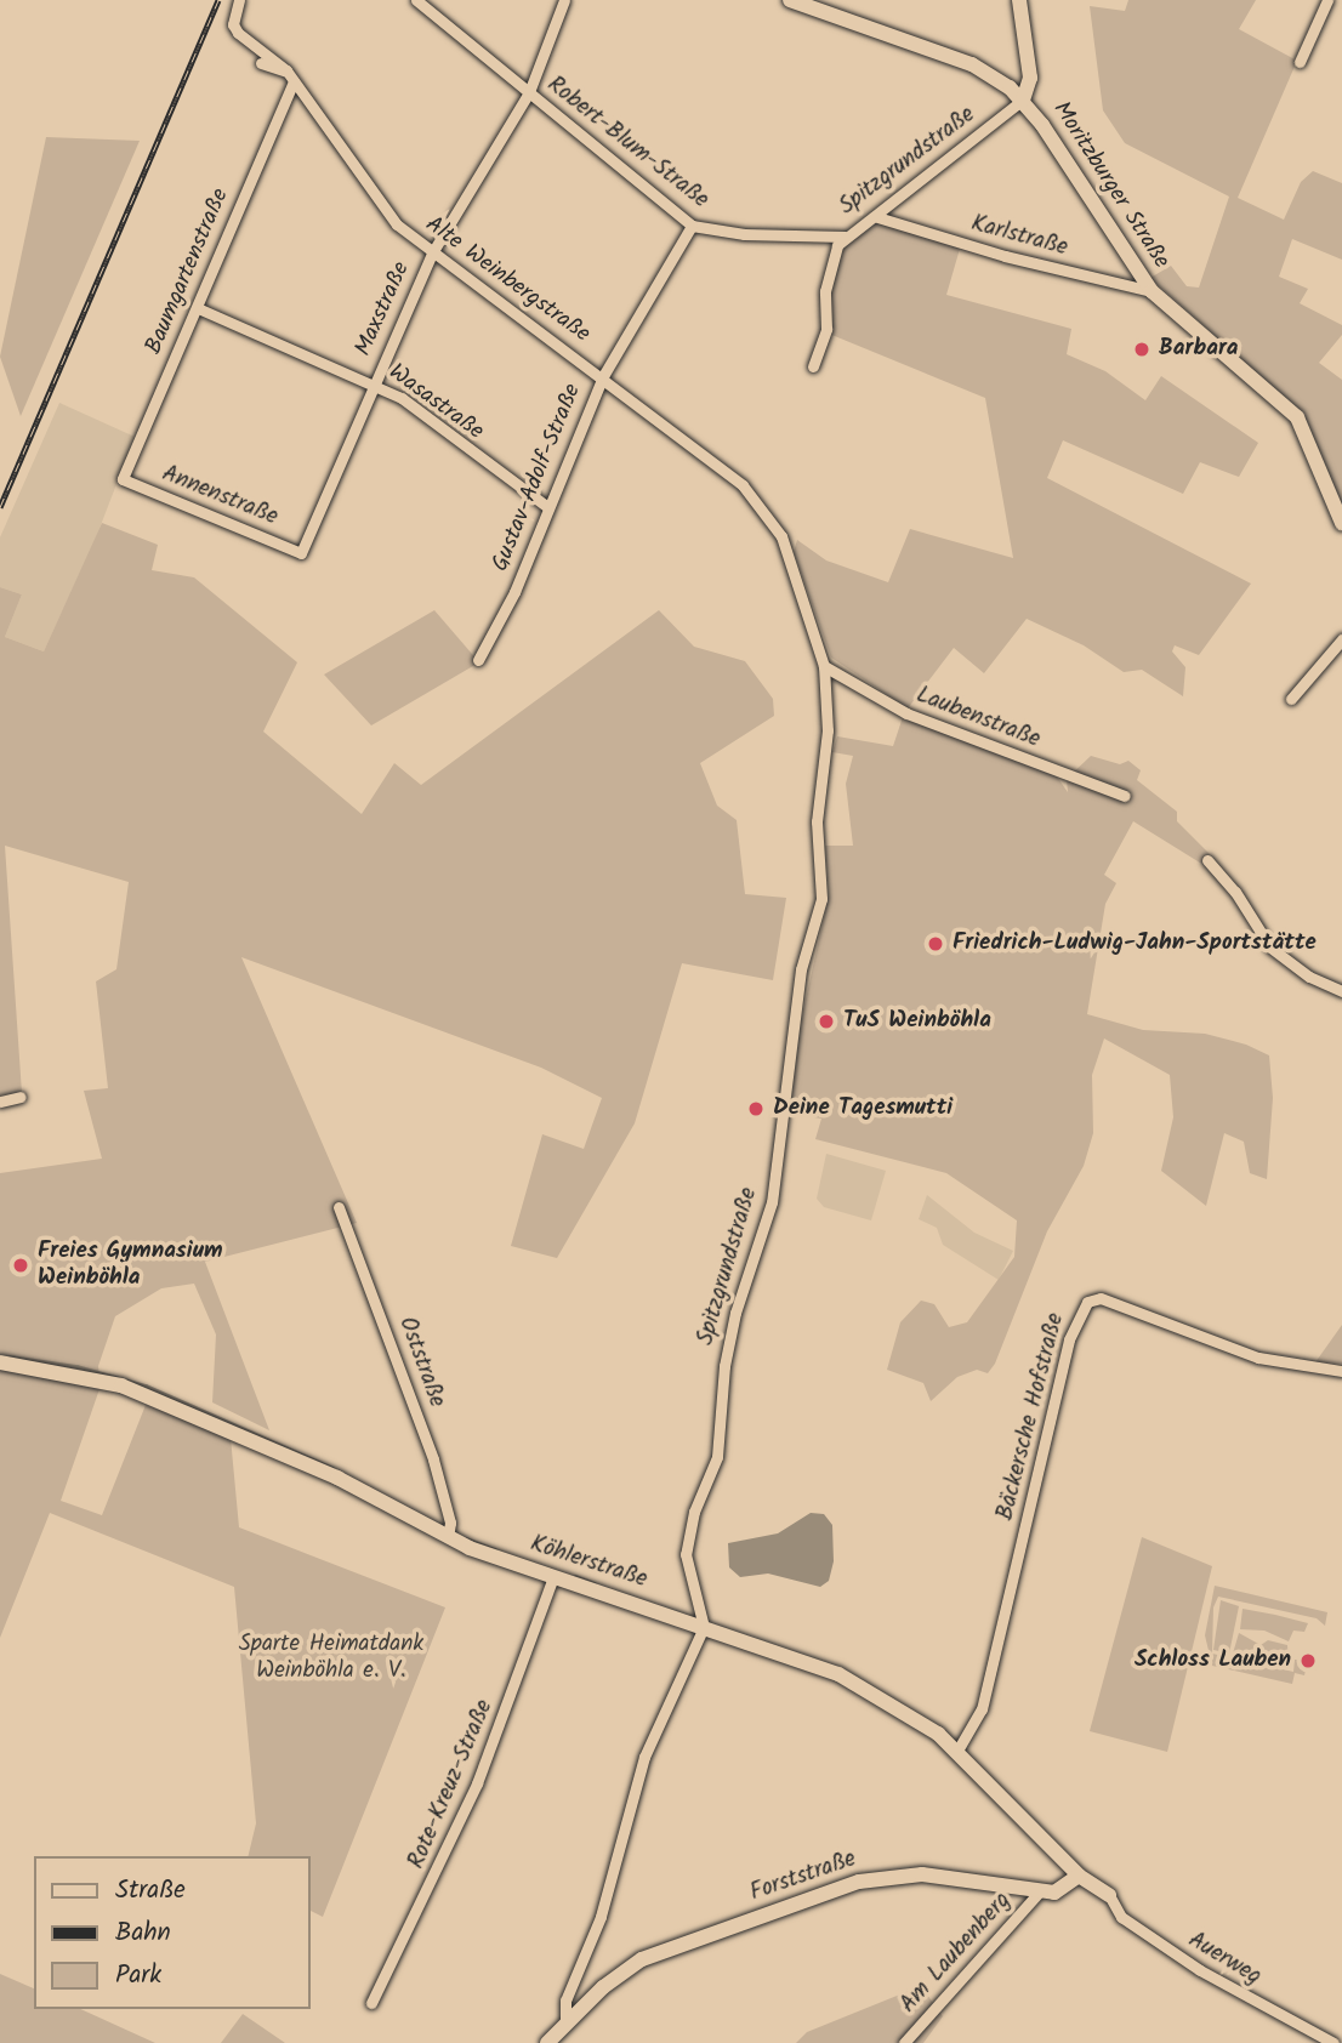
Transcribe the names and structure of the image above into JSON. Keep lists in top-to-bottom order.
{
  "streets": {
    "street": [
      "Robert-Blum-Straße",
      "Spitzgrundstraße",
      "Moritzburger Straße",
      "Karlstraße",
      "Baumgartenstraße",
      "Alte Weinbergstraße",
      "Maxstraße",
      "Wasastraße",
      "Gustav-Adolf-Straße",
      "Annenstraße",
      "Laubenstraße",
      "Oststraße",
      "Bäckersche Hofstraße",
      "Köhlerstraße",
      "Rote-Kreuz-Straße",
      "Forststraße",
      "Am Laubenberg",
      "Auerweg"
    ]
  },
  "crossings": [
    ["Robert-Blum-Straße", "Spitzgrundstraße"],
    ["Robert-Blum-Straße", "Maxstraße"],
    ["Robert-Blum-Straße", "Gustav-Adolf-Straße"],
    ["Spitzgrundstraße", "Moritzburger Straße"],
    ["Spitzgrundstraße", "Karlstraße"],
    ["Spitzgrundstraße", "Alte Weinbergstraße"],
    ["Spitzgrundstraße", "Laubenstraße"],
    ["Spitzgrundstraße", "Köhlerstraße"],
    ["Moritzburger Straße", "Karlstraße"],
    ["Baumgartenstraße", "Alte Weinbergstraße"],
    ["Baumgartenstraße", "Wasastraße"],
    ["Baumgartenstraße", "Annenstraße"],
    ["Alte Weinbergstraße", "Maxstraße"],
    ["Alte Weinbergstraße", "Gustav-Adolf-Straße"],
    ["Maxstraße", "Wasastraße"],
    ["Maxstraße", "Annenstraße"],
    ["Wasastraße", "Gustav-Adolf-Straße"],
    ["Oststraße", "Köhlerstraße"],
    ["Bäckersche Hofstraße", "Köhlerstraße"],
    ["Köhlerstraße", "Rote-Kreuz-Straße"],
    ["Köhlerstraße", "Auerweg"],
    ["Forststraße", "Am Laubenberg"]
  ],
  "parks": ["Sparte Heimatdank Weinböhla e. V."],
  "places": [
    "Barbara",
    "Friedrich-Ludwig-Jahn-Sportstätte",
    "TuS Weinböhla",
    "Deine Tagesmutti",
    "Freies Gymnasium Weinböhla",
    "Schloss Lauben"
  ],
  "legend": ["Straße", "Bahn", "Park"]
}
